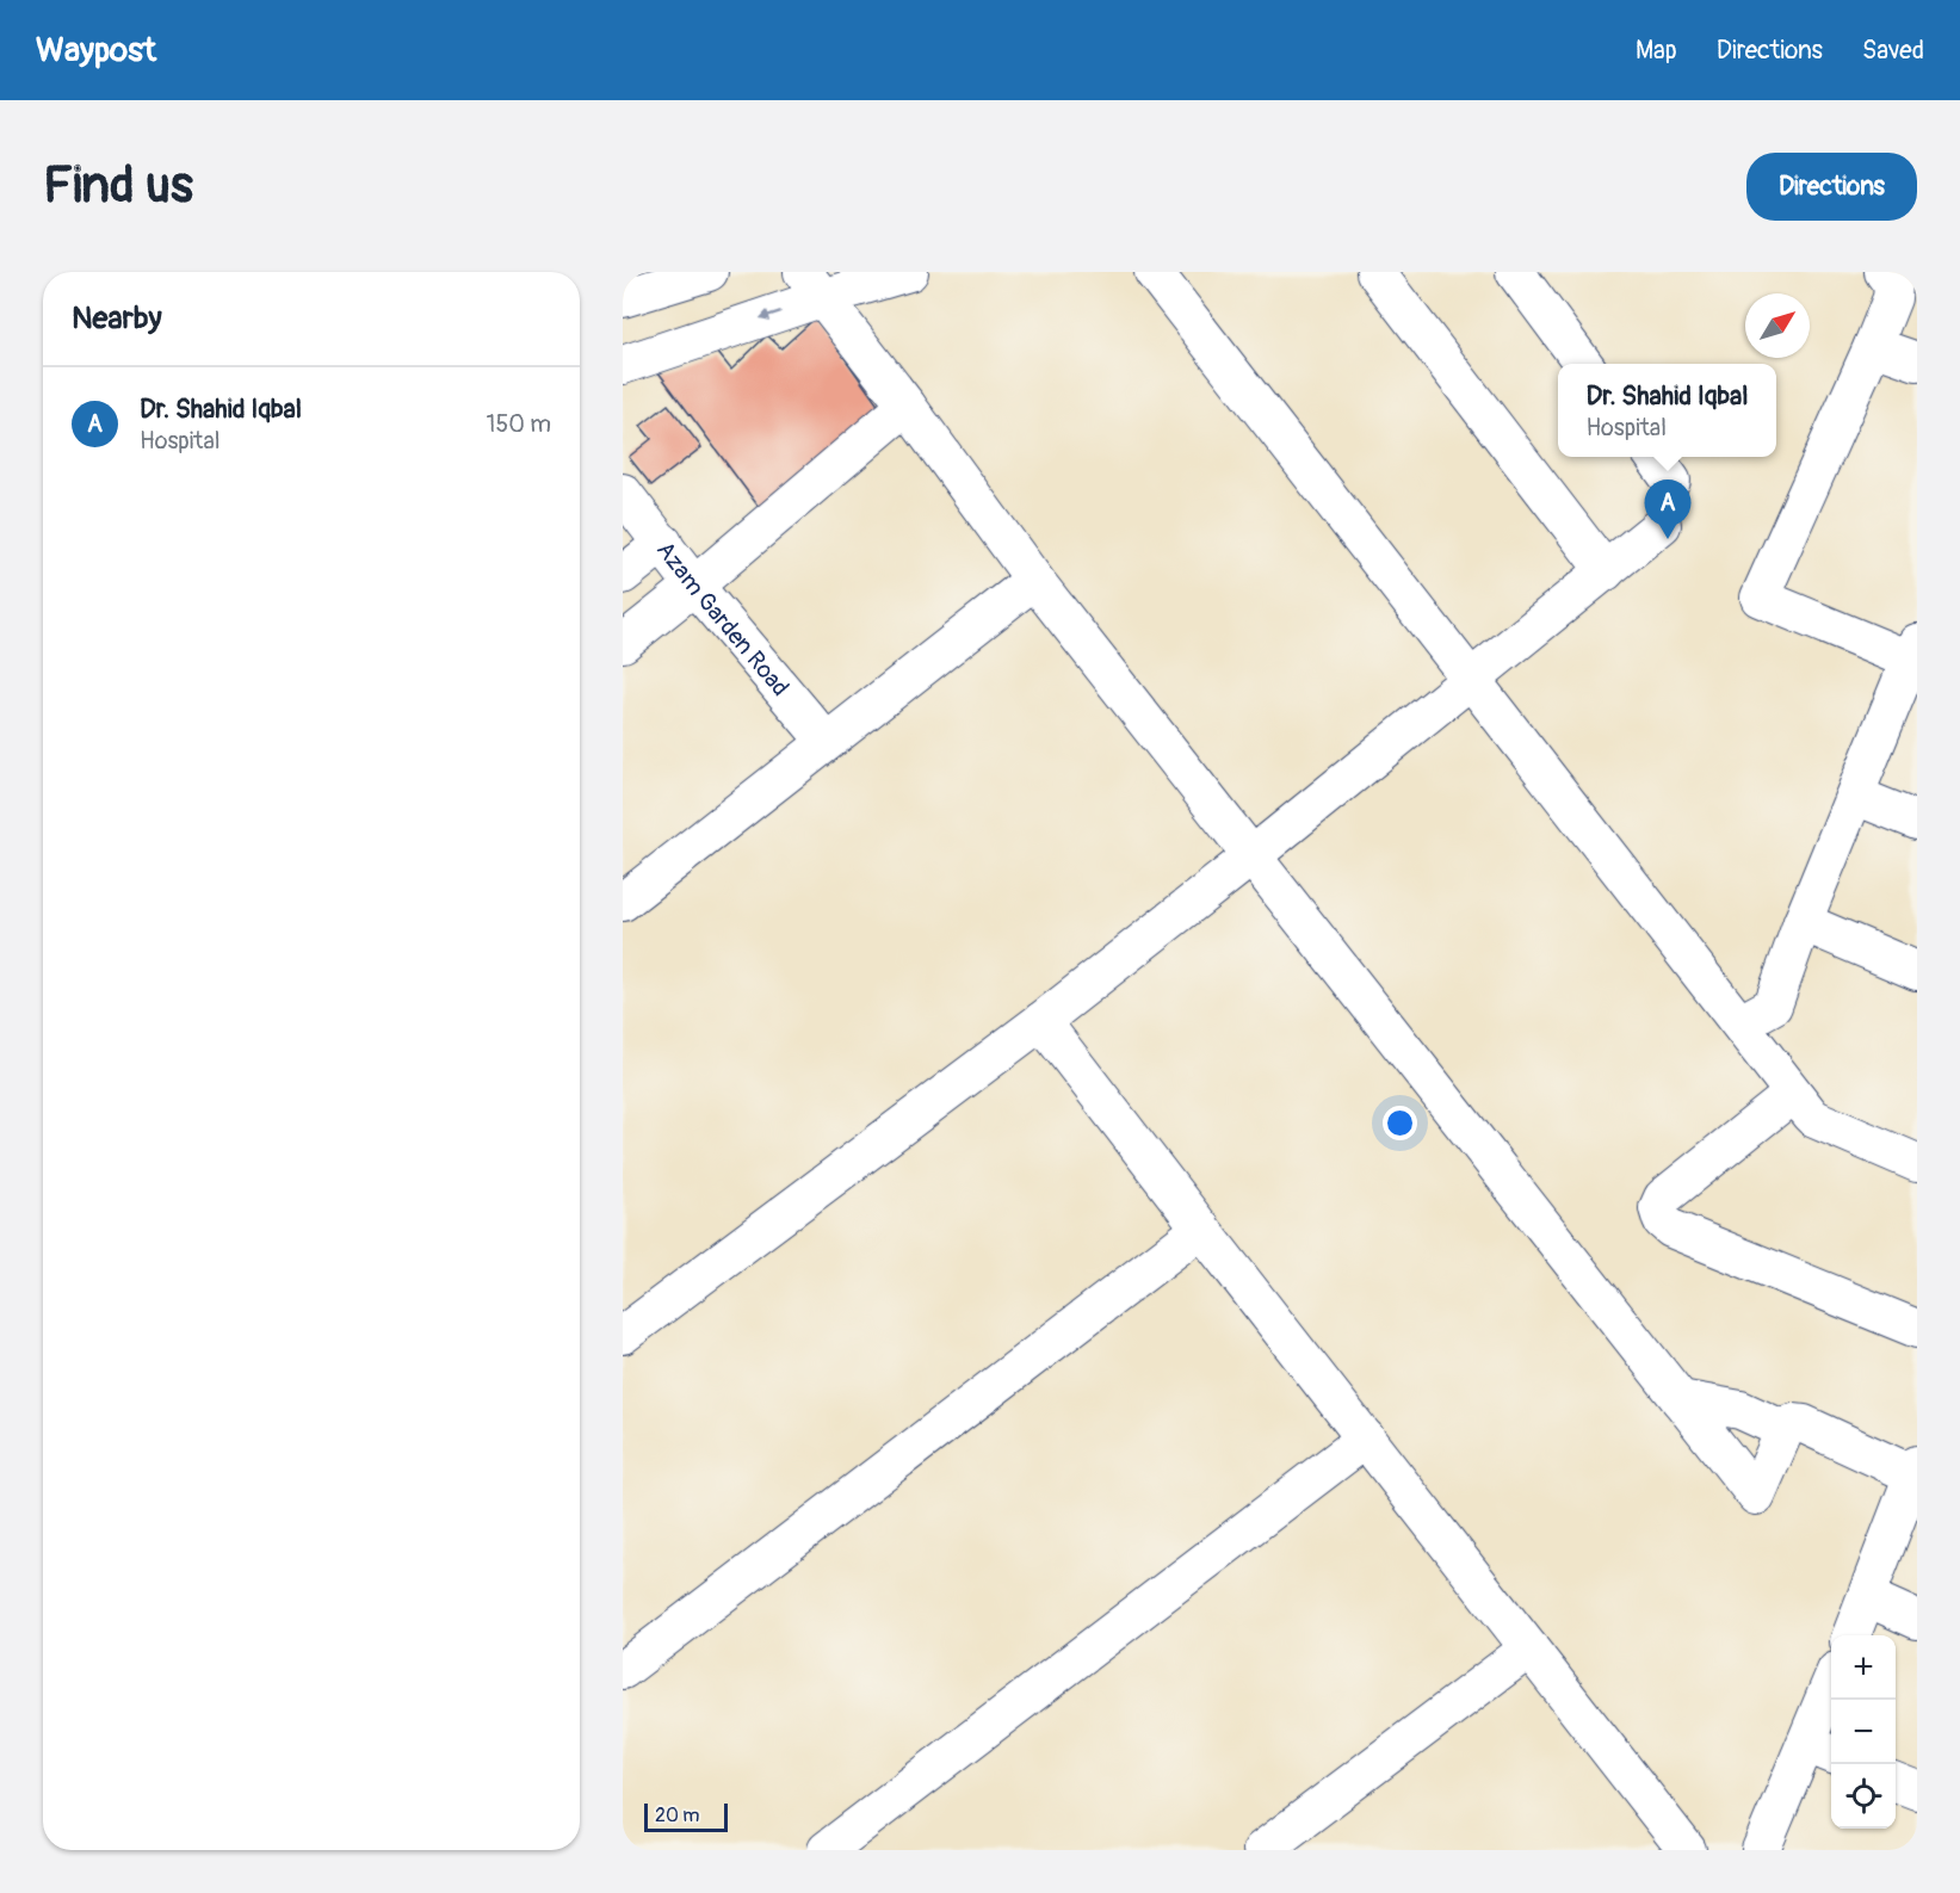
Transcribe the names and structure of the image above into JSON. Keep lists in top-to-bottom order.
{
  "streets": {
    "street": ["Azam Garden Road"]
  },
  "scale_bar": "20 m",
  "north": "top right",
  "page": {
    "header": "Waypost",
    "nav": ["Map", "Directions", "Saved"],
    "buttons": "Directions",
    "title": "Find us",
    "heading": "Nearby",
    "popup": ["Dr. Shahid Iqbal", "Hospital"],
    "list": [
      {
        "mark": "A",
        "name": "Dr. Shahid Iqbal",
        "note": "Hospital",
        "value": "150 m"
      }
    ],
    "pins": "A",
    "map_buttons": ["+", "−"],
    "scale": "20 m"
  }
}
